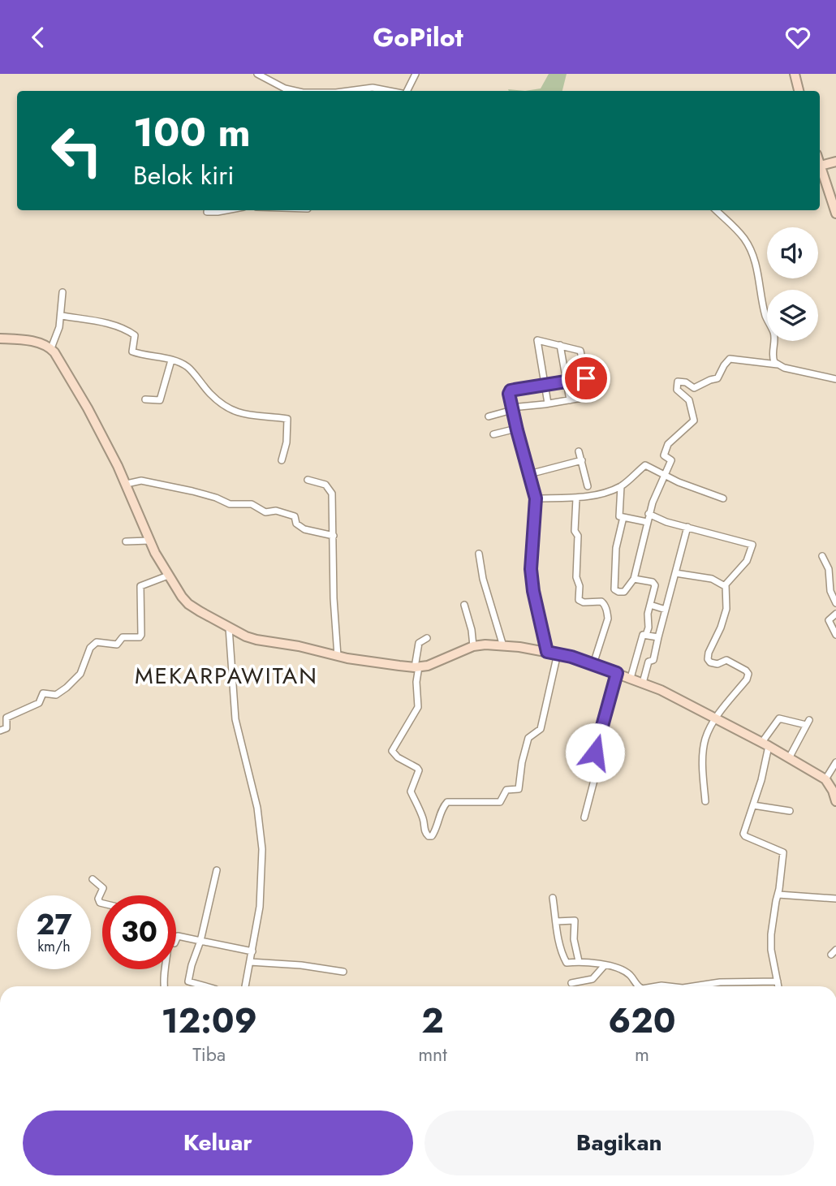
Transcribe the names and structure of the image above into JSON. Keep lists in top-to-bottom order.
{
  "districts": ["MEKARPAWITAN"],
  "page": {
    "header": "GoPilot",
    "turn": ["100 m", "Belok kiri"],
    "speed": "27 km/h",
    "limit": "30",
    "eta": [
      "12:09",
      "Tiba",
      "2",
      "mnt",
      "620",
      "m"
    ],
    "buttons": ["Keluar", "Bagikan"]
  }
}
